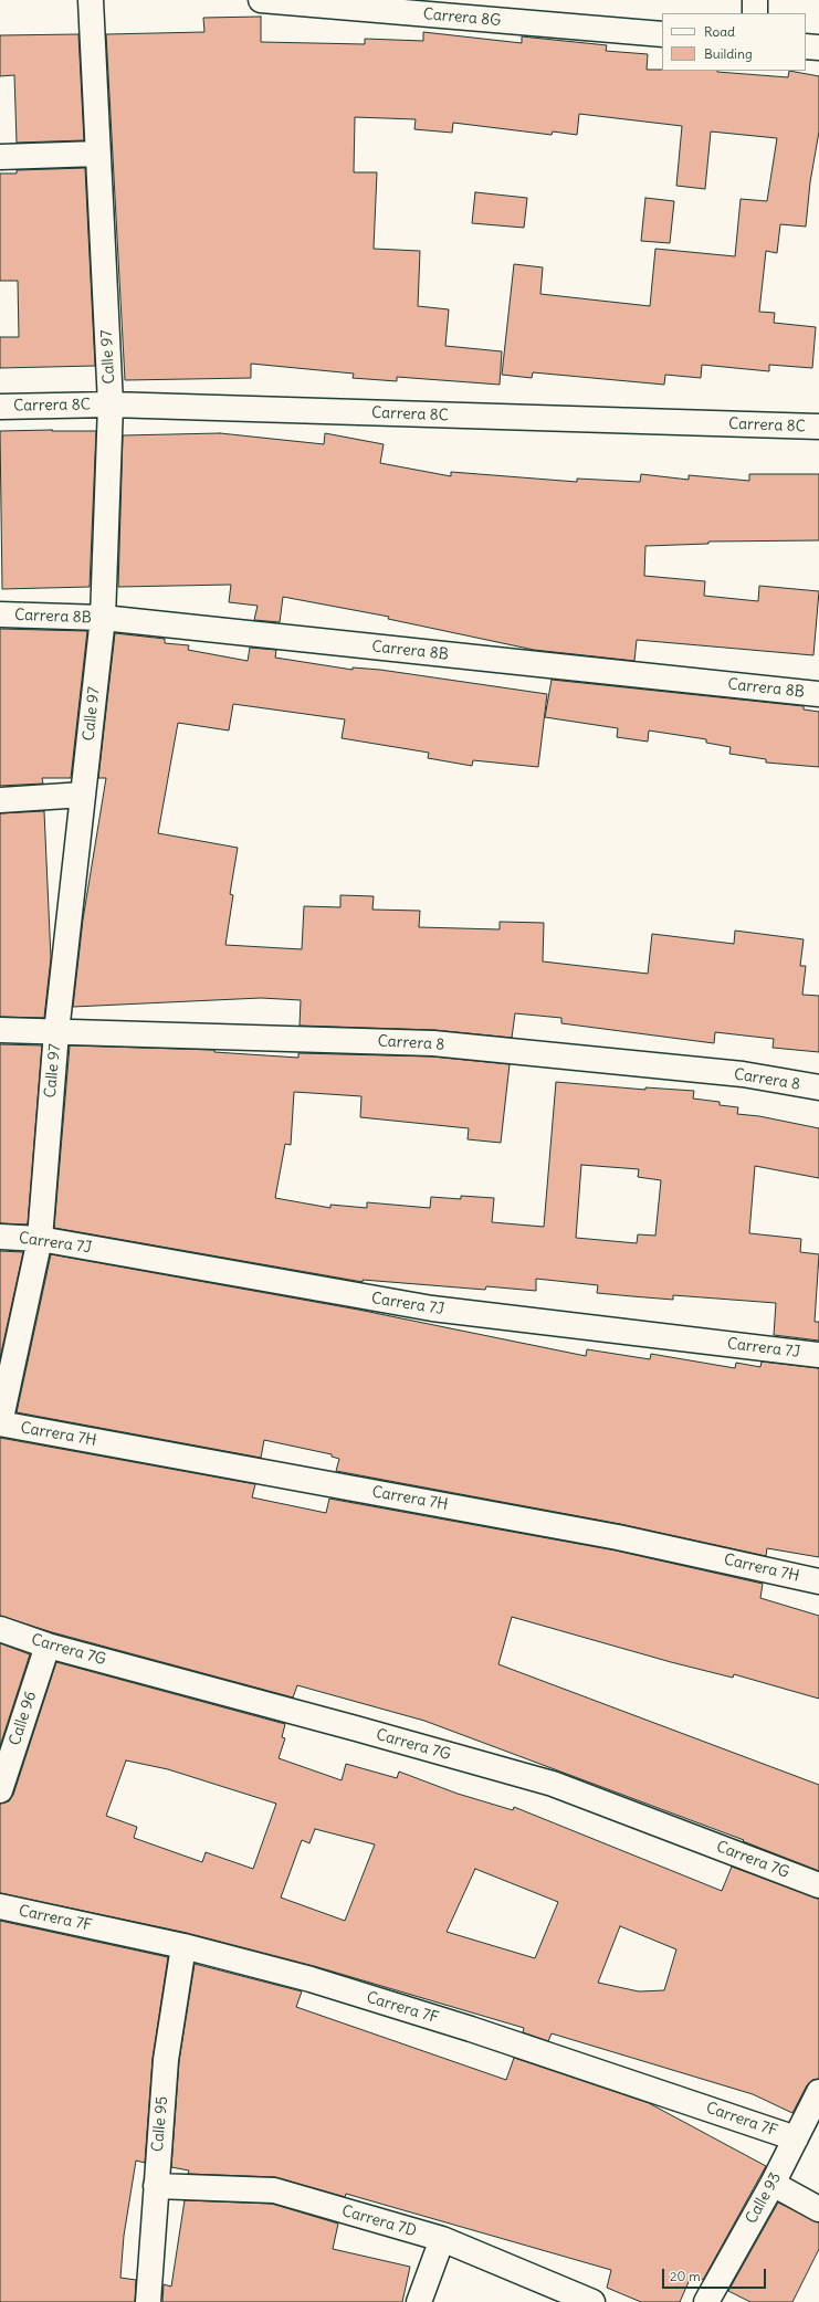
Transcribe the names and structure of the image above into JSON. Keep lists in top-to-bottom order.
{
  "streets": {
    "street": [
      "Carrera 8G",
      "Calle 97",
      "Carrera 8C",
      "Carrera 8B",
      "Carrera 8",
      "Carrera 7J",
      "Carrera 7H",
      "Carrera 7G",
      "Calle 96",
      "Carrera 7F",
      "Calle 95",
      "Calle 93",
      "Carrera 7D"
    ]
  },
  "crossings": [
    ["Calle 97", "Carrera 8C"],
    ["Calle 97", "Carrera 8B"],
    ["Calle 97", "Carrera 8"],
    ["Calle 97", "Carrera 7J"],
    ["Calle 97", "Carrera 7H"],
    ["Carrera 7G", "Calle 96"],
    ["Carrera 7F", "Calle 95"],
    ["Carrera 7F", "Calle 93"],
    ["Calle 95", "Carrera 7D"]
  ],
  "legend": ["Road", "Building"],
  "scale_bar": "20 m"
}
